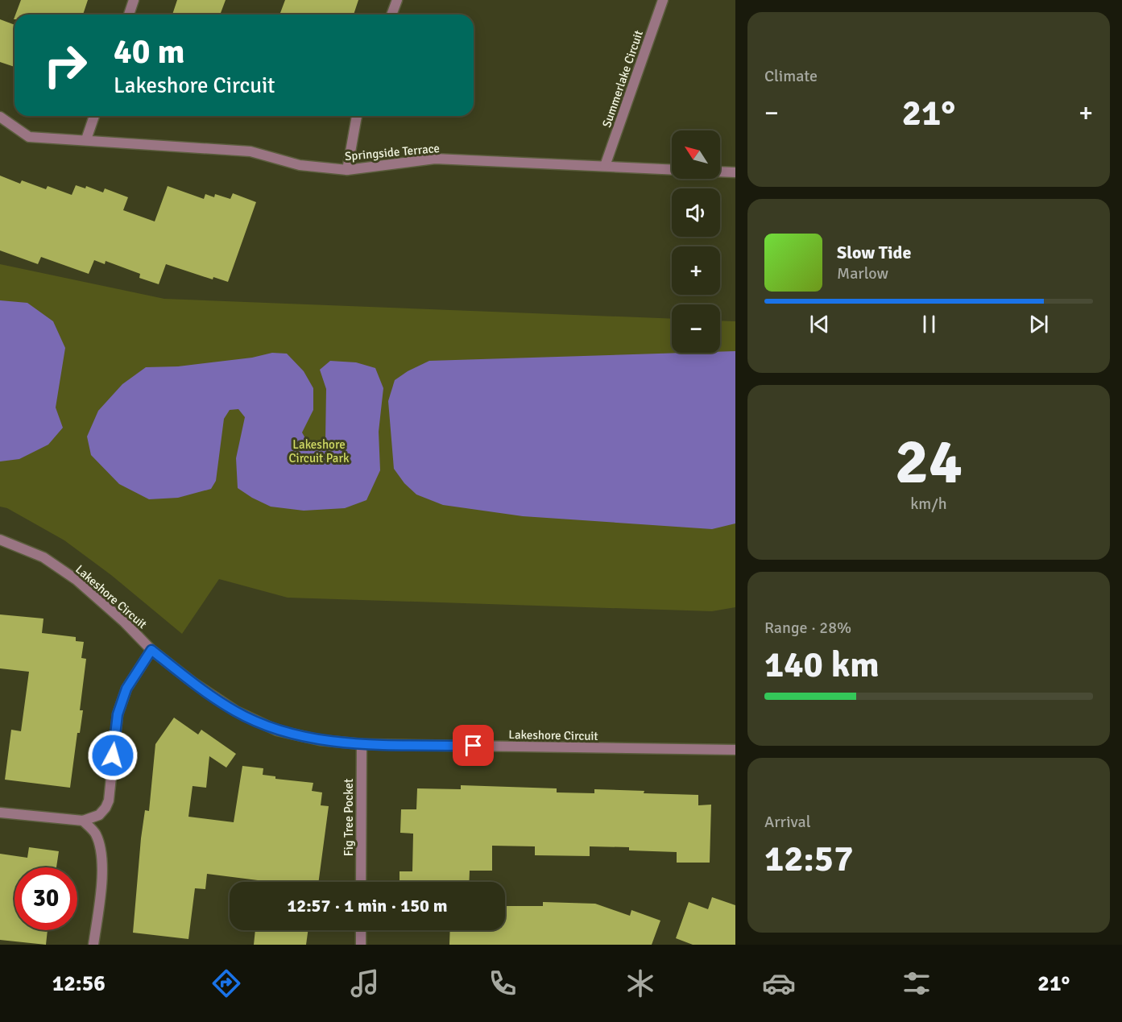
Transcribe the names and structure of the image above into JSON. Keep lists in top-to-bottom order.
{
  "streets": {
    "street": [
      "Summerlake Circuit",
      "Springside Terrace",
      "Lakeshore Circuit",
      "Fig Tree Pocket"
    ]
  },
  "crossings": [
    ["Summerlake Circuit", "Springside Terrace"],
    ["Lakeshore Circuit", "Fig Tree Pocket"]
  ],
  "parks": ["Lakeshore Circuit Park"],
  "north": "top left",
  "page": {
    "tile": [
      "Climate",
      ["24", "km/h"],
      ["Range · 28%", "140 km"],
      ["Arrival", "12:57"]
    ],
    "turn": ["40 m", "Lakeshore Circuit"],
    "heat": ["−", "21°", "+"],
    "map_buttons": ["+", "−"],
    "song": ["Slow Tide", "Marlow"],
    "limit": "30",
    "trip": "12:57 · 1 min · 150 m",
    "tabs": ["12:56", "21°"]
  }
}
